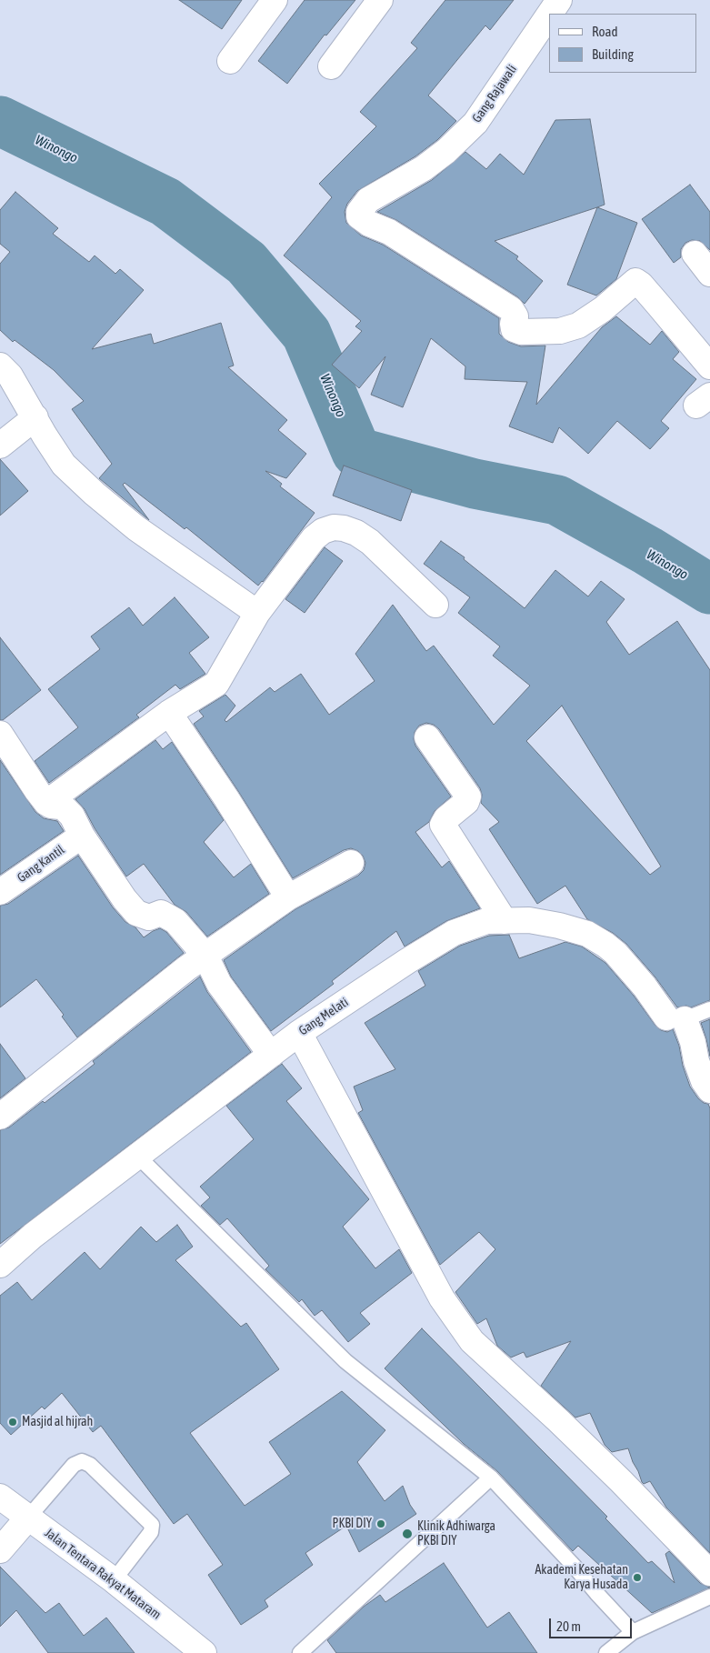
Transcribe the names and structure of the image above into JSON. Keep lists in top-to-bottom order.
{
  "streets": {
    "street": [
      "Gang Rajawali",
      "Gang Kantil",
      "Gang Melati",
      "Jalan Tentara Rakyat Mataram"
    ]
  },
  "water": ["Winongo"],
  "places": [
    "Masjid al hijrah",
    "PKBI DIY",
    "Klinik Adhiwarga PKBI DIY",
    "Akademi Kesehatan Karya Husada"
  ],
  "legend": ["Road", "Building"],
  "scale_bar": "20 m"
}
